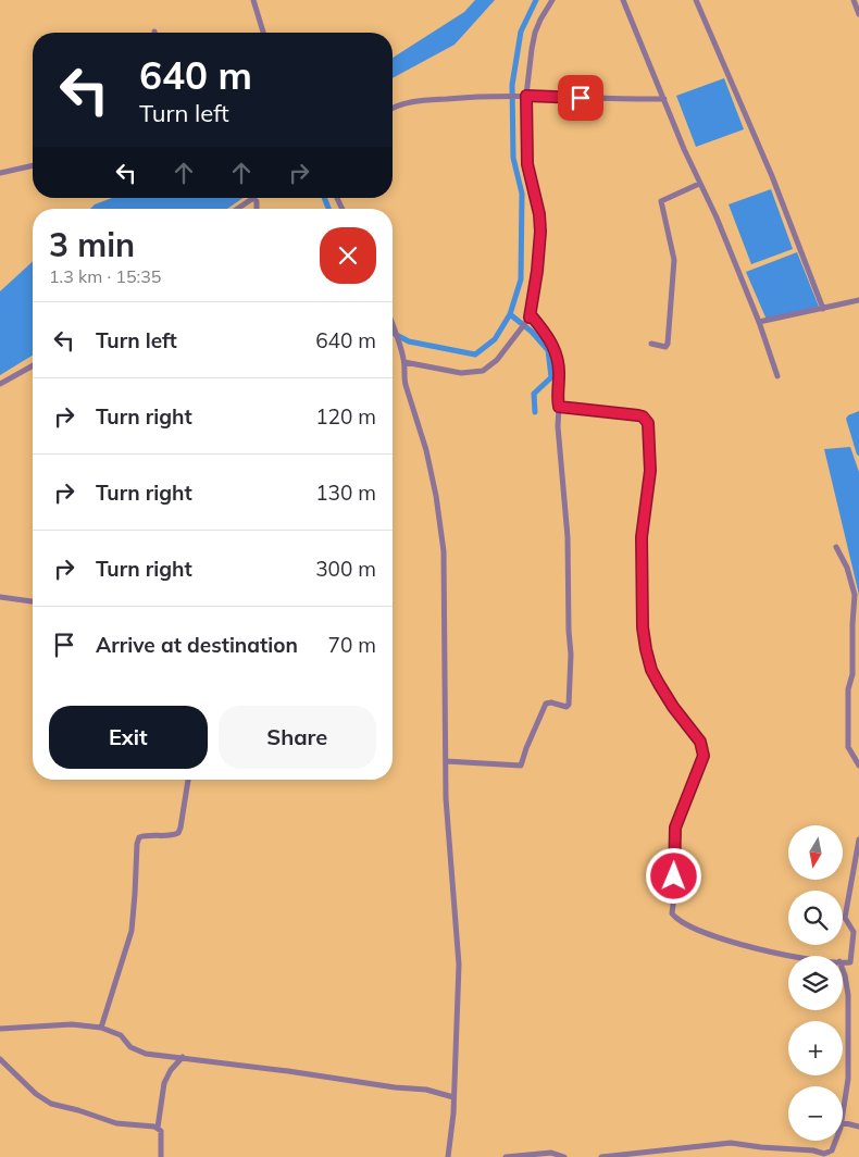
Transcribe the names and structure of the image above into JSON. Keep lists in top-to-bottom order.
{
  "north": "bottom",
  "page": {
    "turn": ["640 m", "Turn left"],
    "heading": ["3 min", "1.3 km · 15:35"],
    "list": [
      {
        "name": "Turn left",
        "value": "640 m"
      },
      {
        "name": "Turn right",
        "value": "120 m"
      },
      {
        "name": "Turn right",
        "value": "130 m"
      },
      {
        "name": "Turn right",
        "value": "300 m"
      },
      {
        "name": "Arrive at destination",
        "value": "70 m"
      }
    ],
    "buttons": ["Exit", "Share"],
    "map_buttons": ["+", "−"]
  }
}
